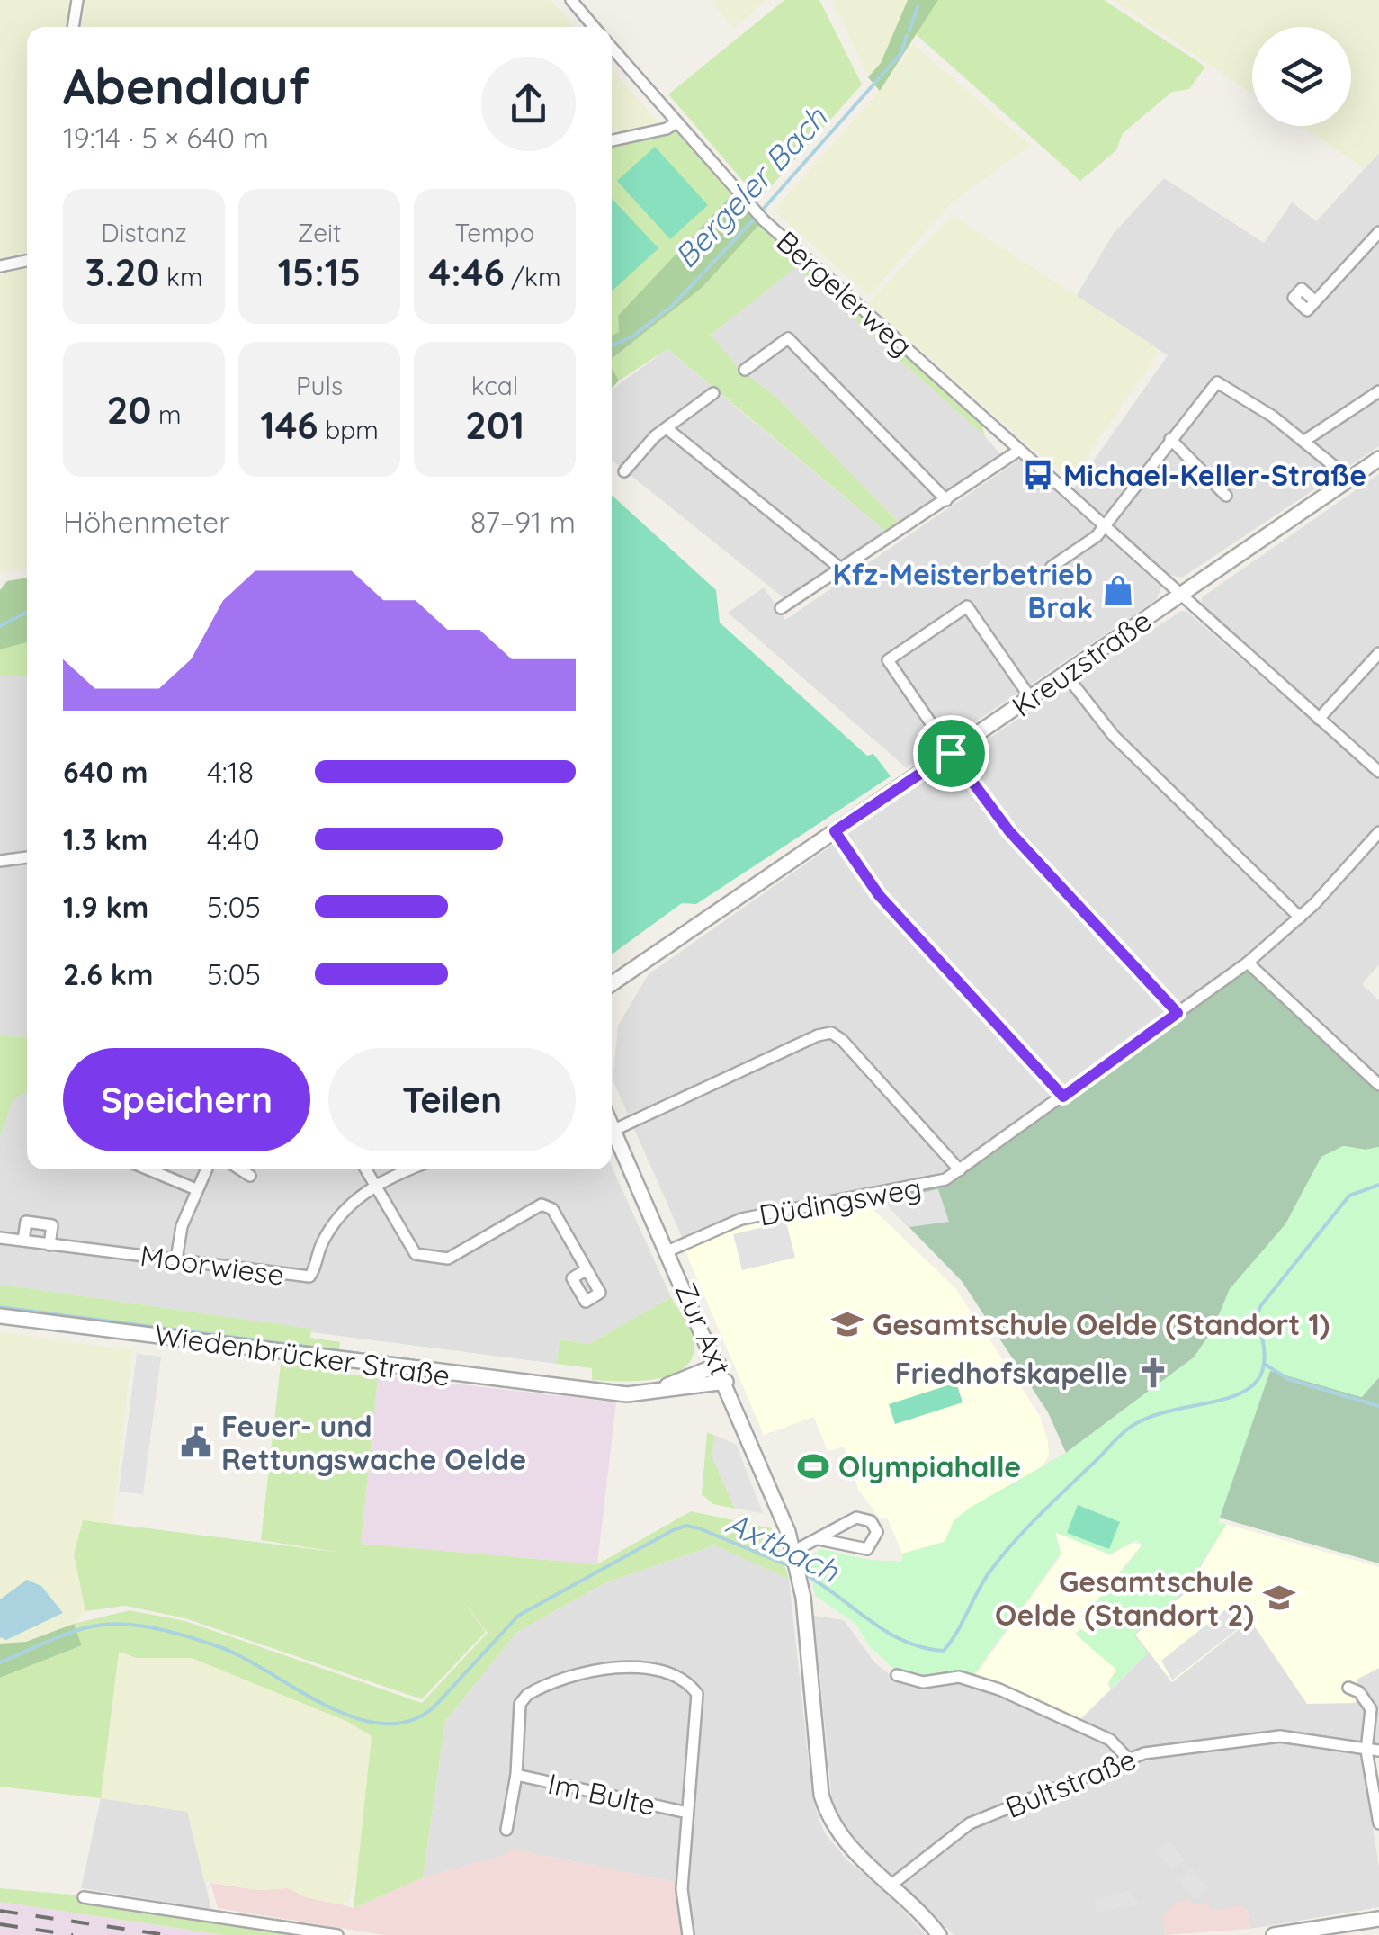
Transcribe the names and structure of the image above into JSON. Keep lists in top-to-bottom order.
{
  "streets": {
    "street": [
      "Bergelerweg",
      "Kreuzstraße",
      "Düdingsweg",
      "Moorwiese",
      "Zur Axt",
      "Wiedenbrücker Straße",
      "Bultstraße",
      "Im Bulte"
    ]
  },
  "crossings": [
    ["Bergelerweg", "Kreuzstraße"],
    ["Düdingsweg", "Zur Axt"],
    ["Zur Axt", "Wiedenbrücker Straße"],
    ["Zur Axt", "Bultstraße"]
  ],
  "water": ["Bergeler Bach", "Axtbach"],
  "places": {
    "bus stop": ["Michael-Keller-Straße"],
    "shop": ["Kfz-Meisterbetrieb Brak"],
    "school or university": ["Gesamtschule Oelde (Standort 1)", "Gesamtschule Oelde (Standort 2)"],
    "church": ["Friedhofskapelle"],
    "public building": ["Feuer- und Rettungswache Oelde"],
    "sports": ["Olympiahalle"]
  },
  "page": {
    "heading": ["Abendlauf", "19:14 · 5 × 640 m"],
    "stats": [
      ["Distanz", "3.20 km"],
      ["Zeit", "15:15"],
      ["Tempo", "4:46 /km"],
      ["20 m"],
      ["Puls", "146 bpm"],
      ["kcal", "201"]
    ],
    "chart": ["Höhenmeter", "87–91 m"],
    "list": [
      {
        "name": "640 m",
        "note": "4:18"
      },
      {
        "name": "1.3 km",
        "note": "4:40"
      },
      {
        "name": "1.9 km",
        "note": "5:05"
      },
      {
        "name": "2.6 km",
        "note": "5:05"
      }
    ],
    "buttons": ["Speichern", "Teilen"]
  }
}
